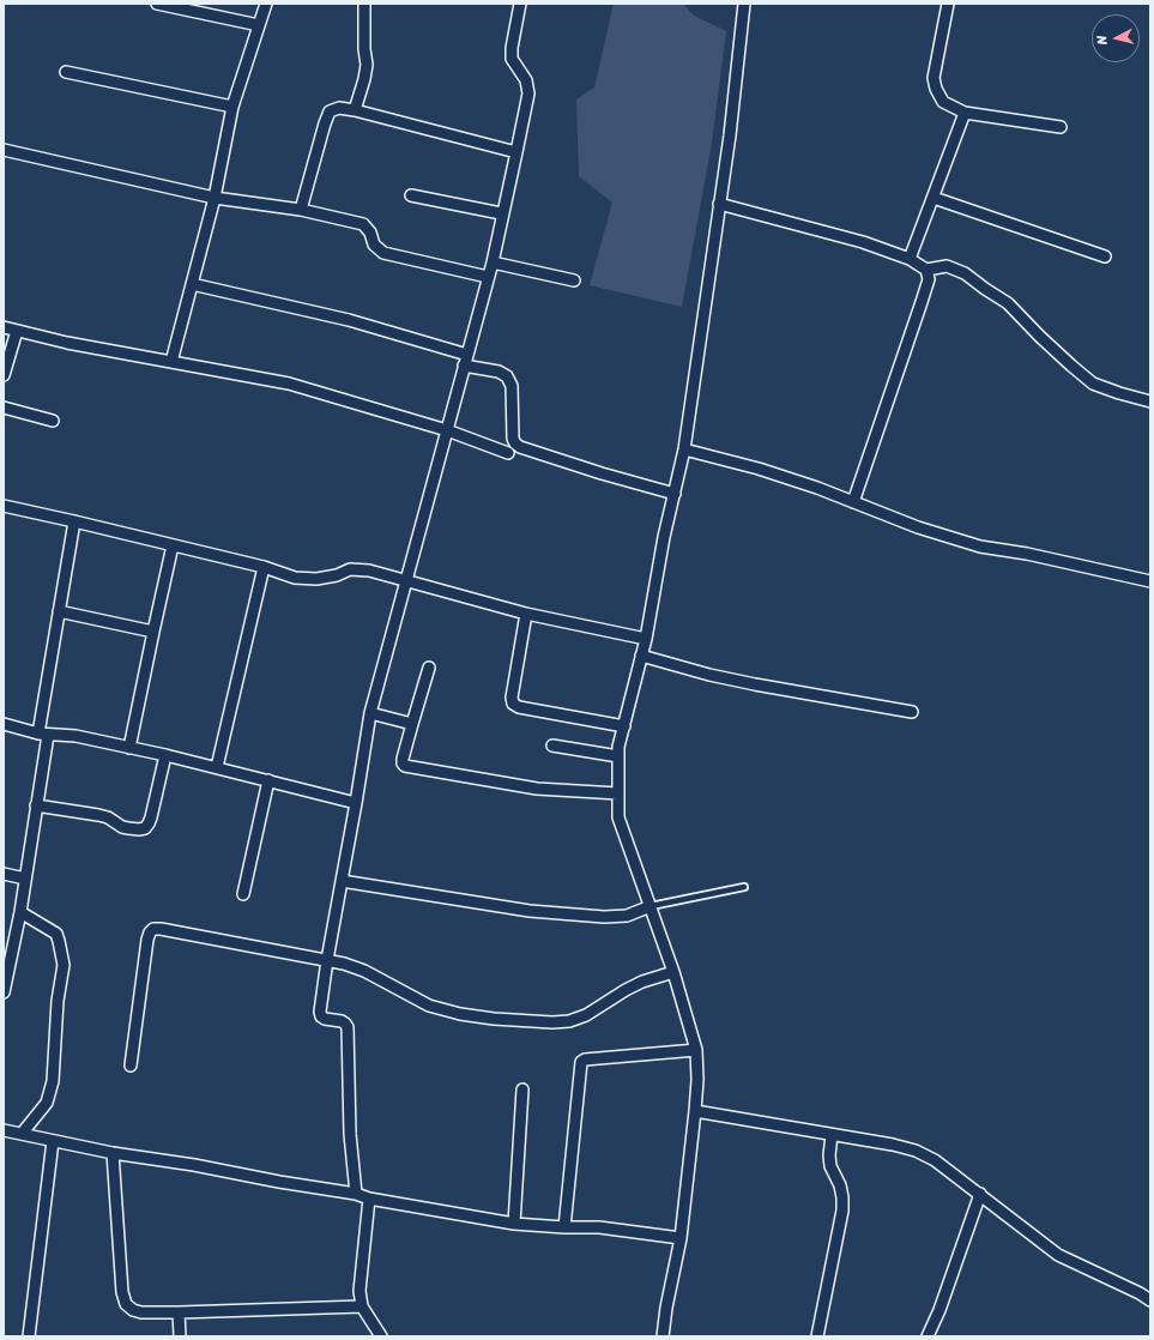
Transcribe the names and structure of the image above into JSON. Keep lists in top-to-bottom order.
{
  "north": "left"
}
